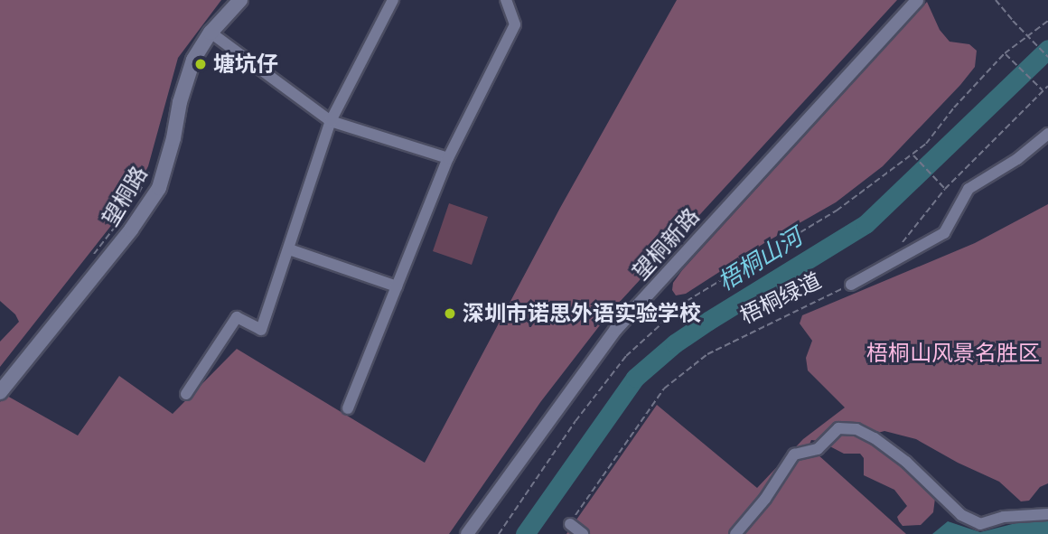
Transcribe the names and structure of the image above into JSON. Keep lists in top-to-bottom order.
{
  "streets": {
    "main road": ["望桐路"],
    "street": ["望桐新路", "梧桐绿道"]
  },
  "water": ["梧桐山河"],
  "parks": ["梧桐山风景名胜区"],
  "places": ["塘坑仔", "深圳市诺思外语实验学校"]
}
